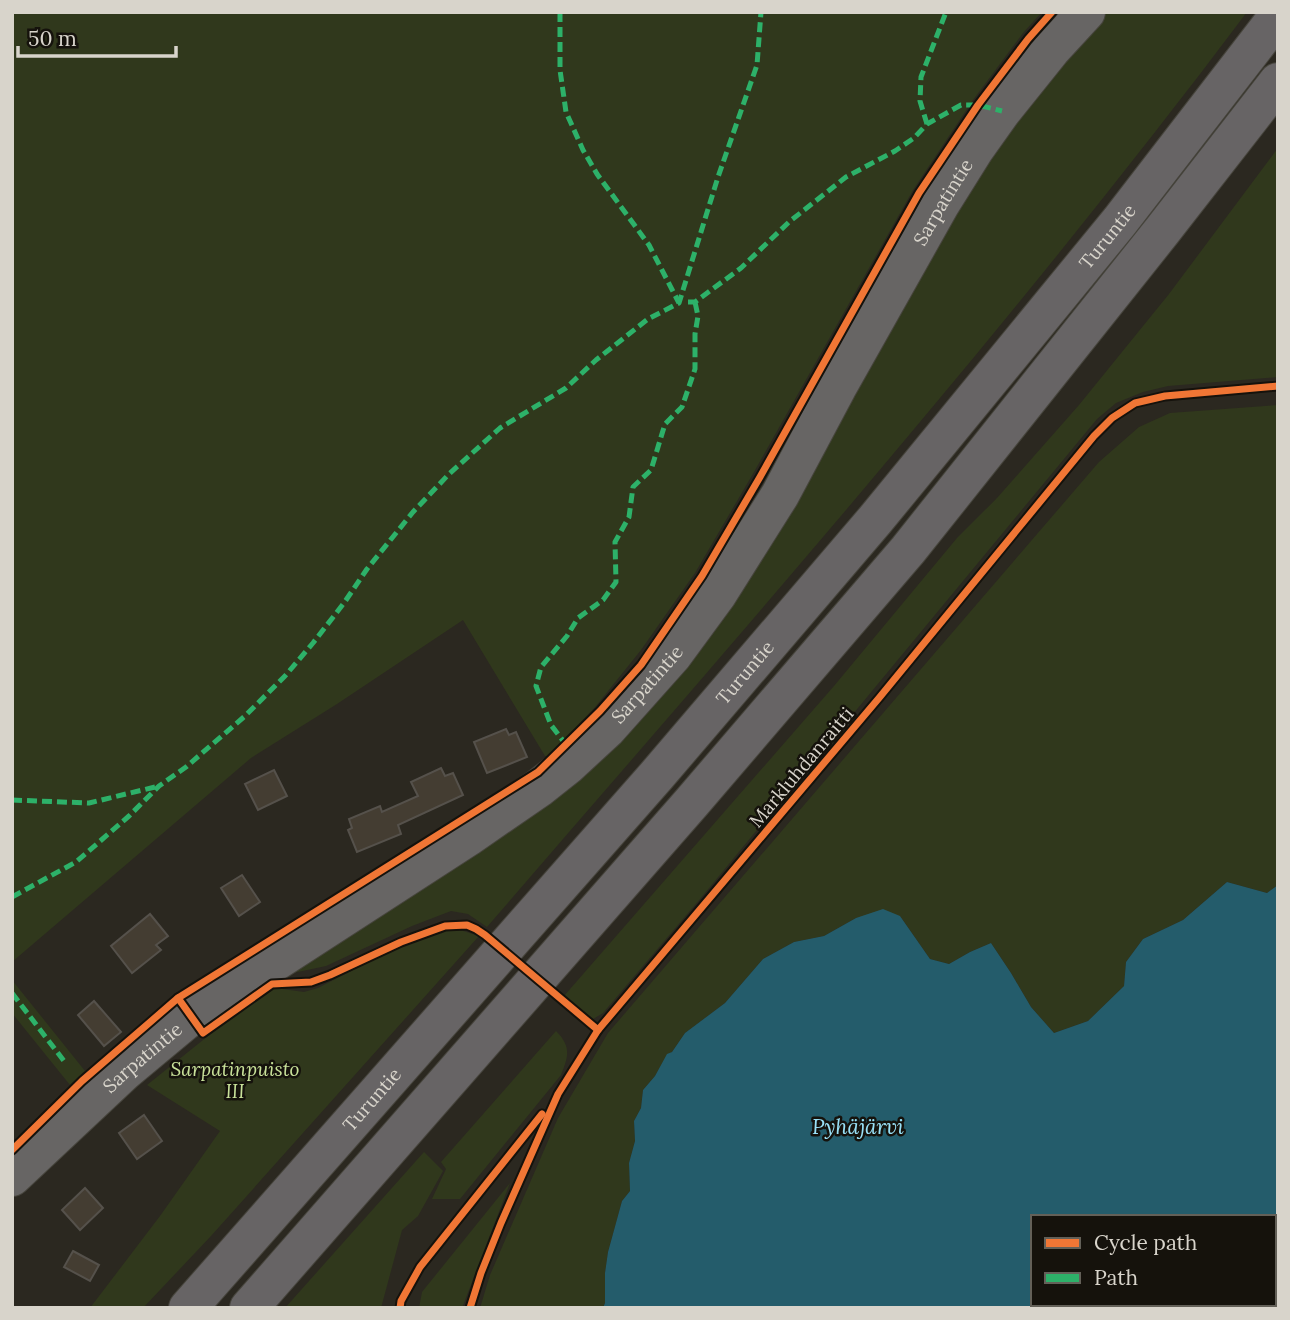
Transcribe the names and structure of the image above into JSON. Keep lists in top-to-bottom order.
{
  "streets": {
    "highway": ["Turuntie"],
    "main road": ["Sarpatintie"],
    "cycle path": ["Markluhdanraitti"]
  },
  "water": ["Pyhäjärvi"],
  "parks": ["Sarpatinpuisto III"],
  "legend": ["Cycle path", "Path"],
  "scale_bar": "50 m"
}
